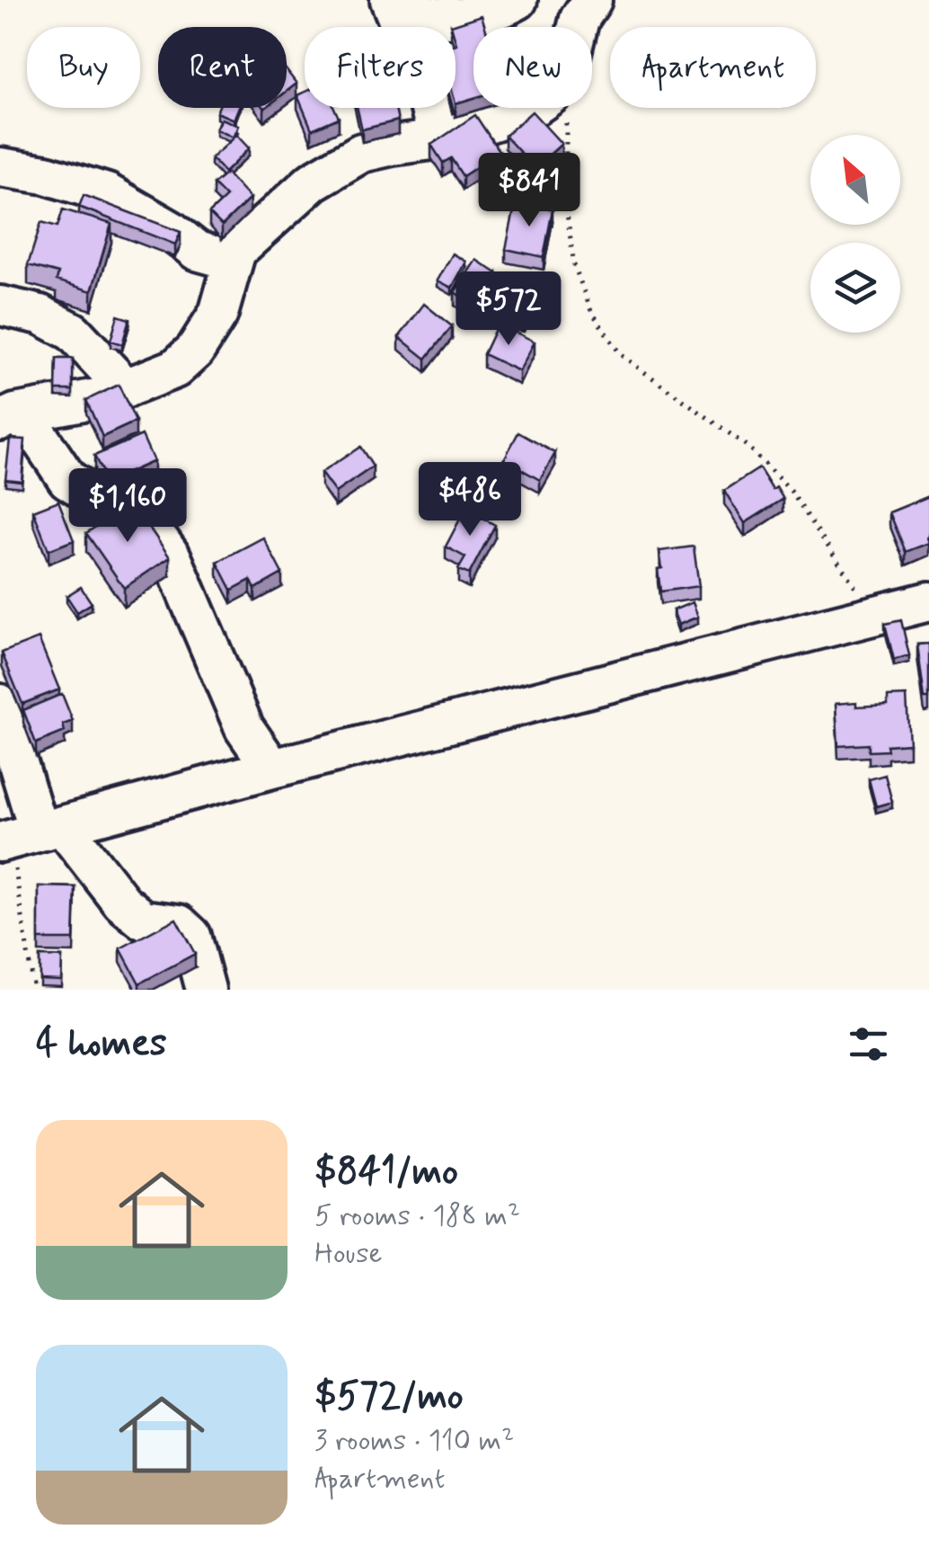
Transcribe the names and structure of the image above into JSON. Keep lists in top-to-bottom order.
{
  "north": "top left",
  "page": {
    "chip": [
      "Buy",
      "Rent",
      "Filters",
      "New",
      "Apartment"
    ],
    "price": [
      "$841",
      "$572",
      "$486",
      "$1,160"
    ],
    "heading": "4 homes",
    "list": [
      {
        "name": "$841/mo",
        "note": "5 rooms · 188 m² · House"
      },
      {
        "name": "$572/mo",
        "note": "3 rooms · 110 m² · Apartment"
      }
    ]
  }
}
